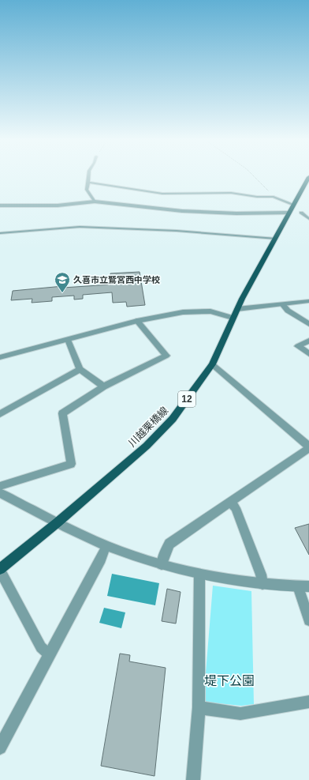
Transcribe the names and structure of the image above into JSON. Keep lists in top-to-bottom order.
{
  "streets": {
    "main road": ["12", "川越栗橋線"]
  },
  "parks": ["堤下公園"],
  "places": {
    "school or university": ["久喜市立鷲宮西中学校"]
  }
}
